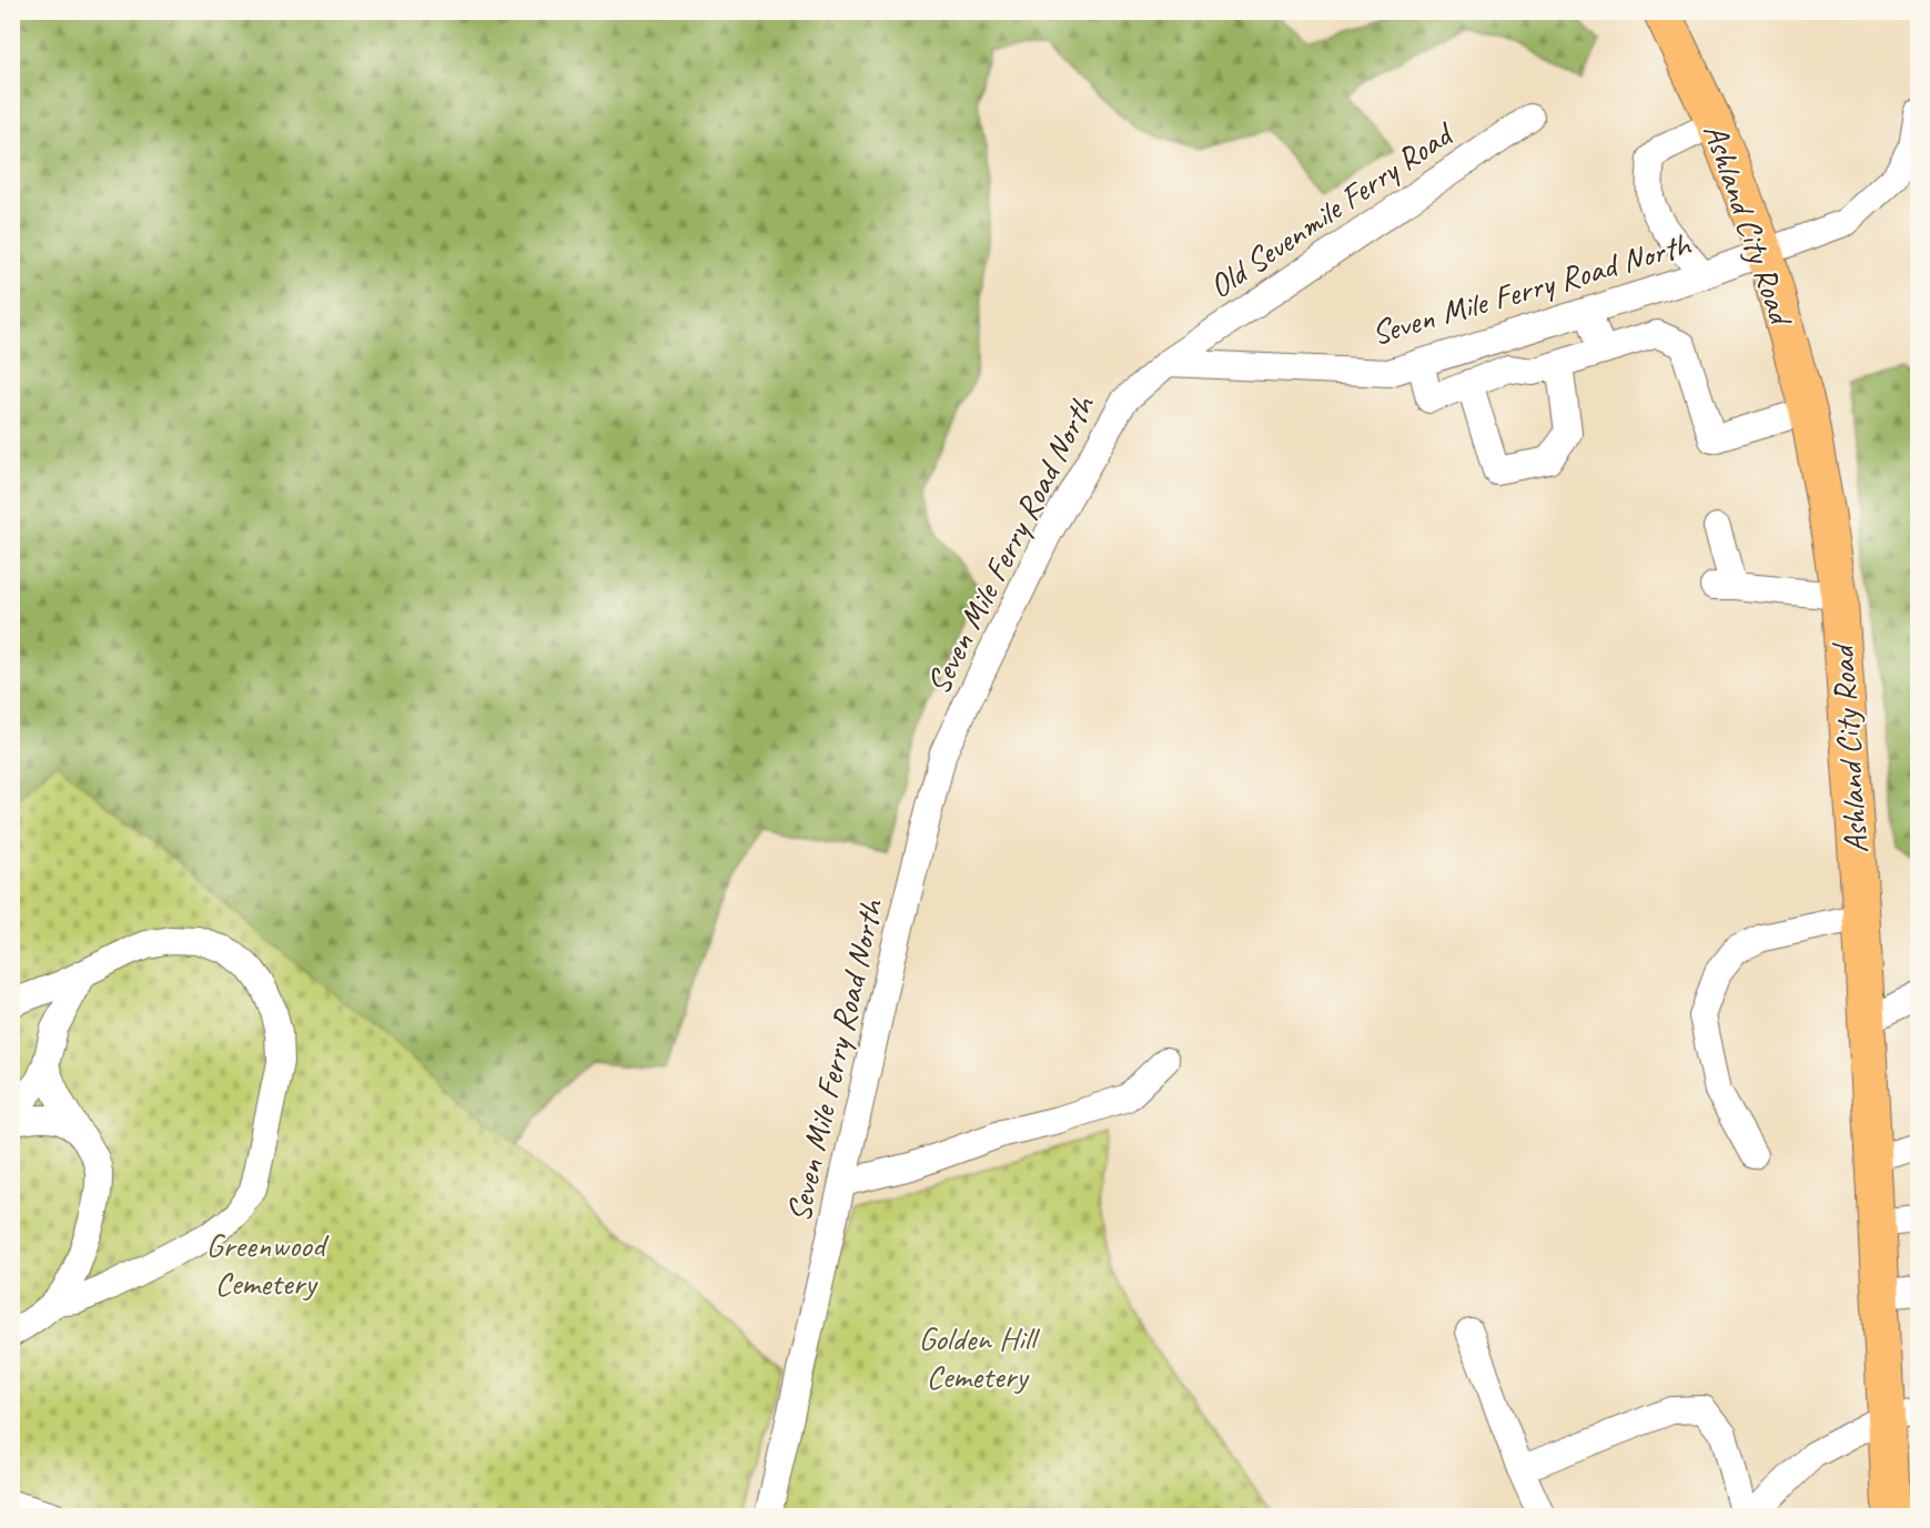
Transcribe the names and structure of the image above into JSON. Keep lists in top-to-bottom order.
{
  "streets": {
    "highway": ["Ashland City Road"],
    "street": ["Old Sevenmile Ferry Road", "Seven Mile Ferry Road North"]
  },
  "crossings": [
    ["Old Sevenmile Ferry Road", "Seven Mile Ferry Road North"],
    ["Ashland City Road", "Seven Mile Ferry Road North"]
  ],
  "parks": ["Greenwood Cemetery", "Golden Hill Cemetery"]
}
